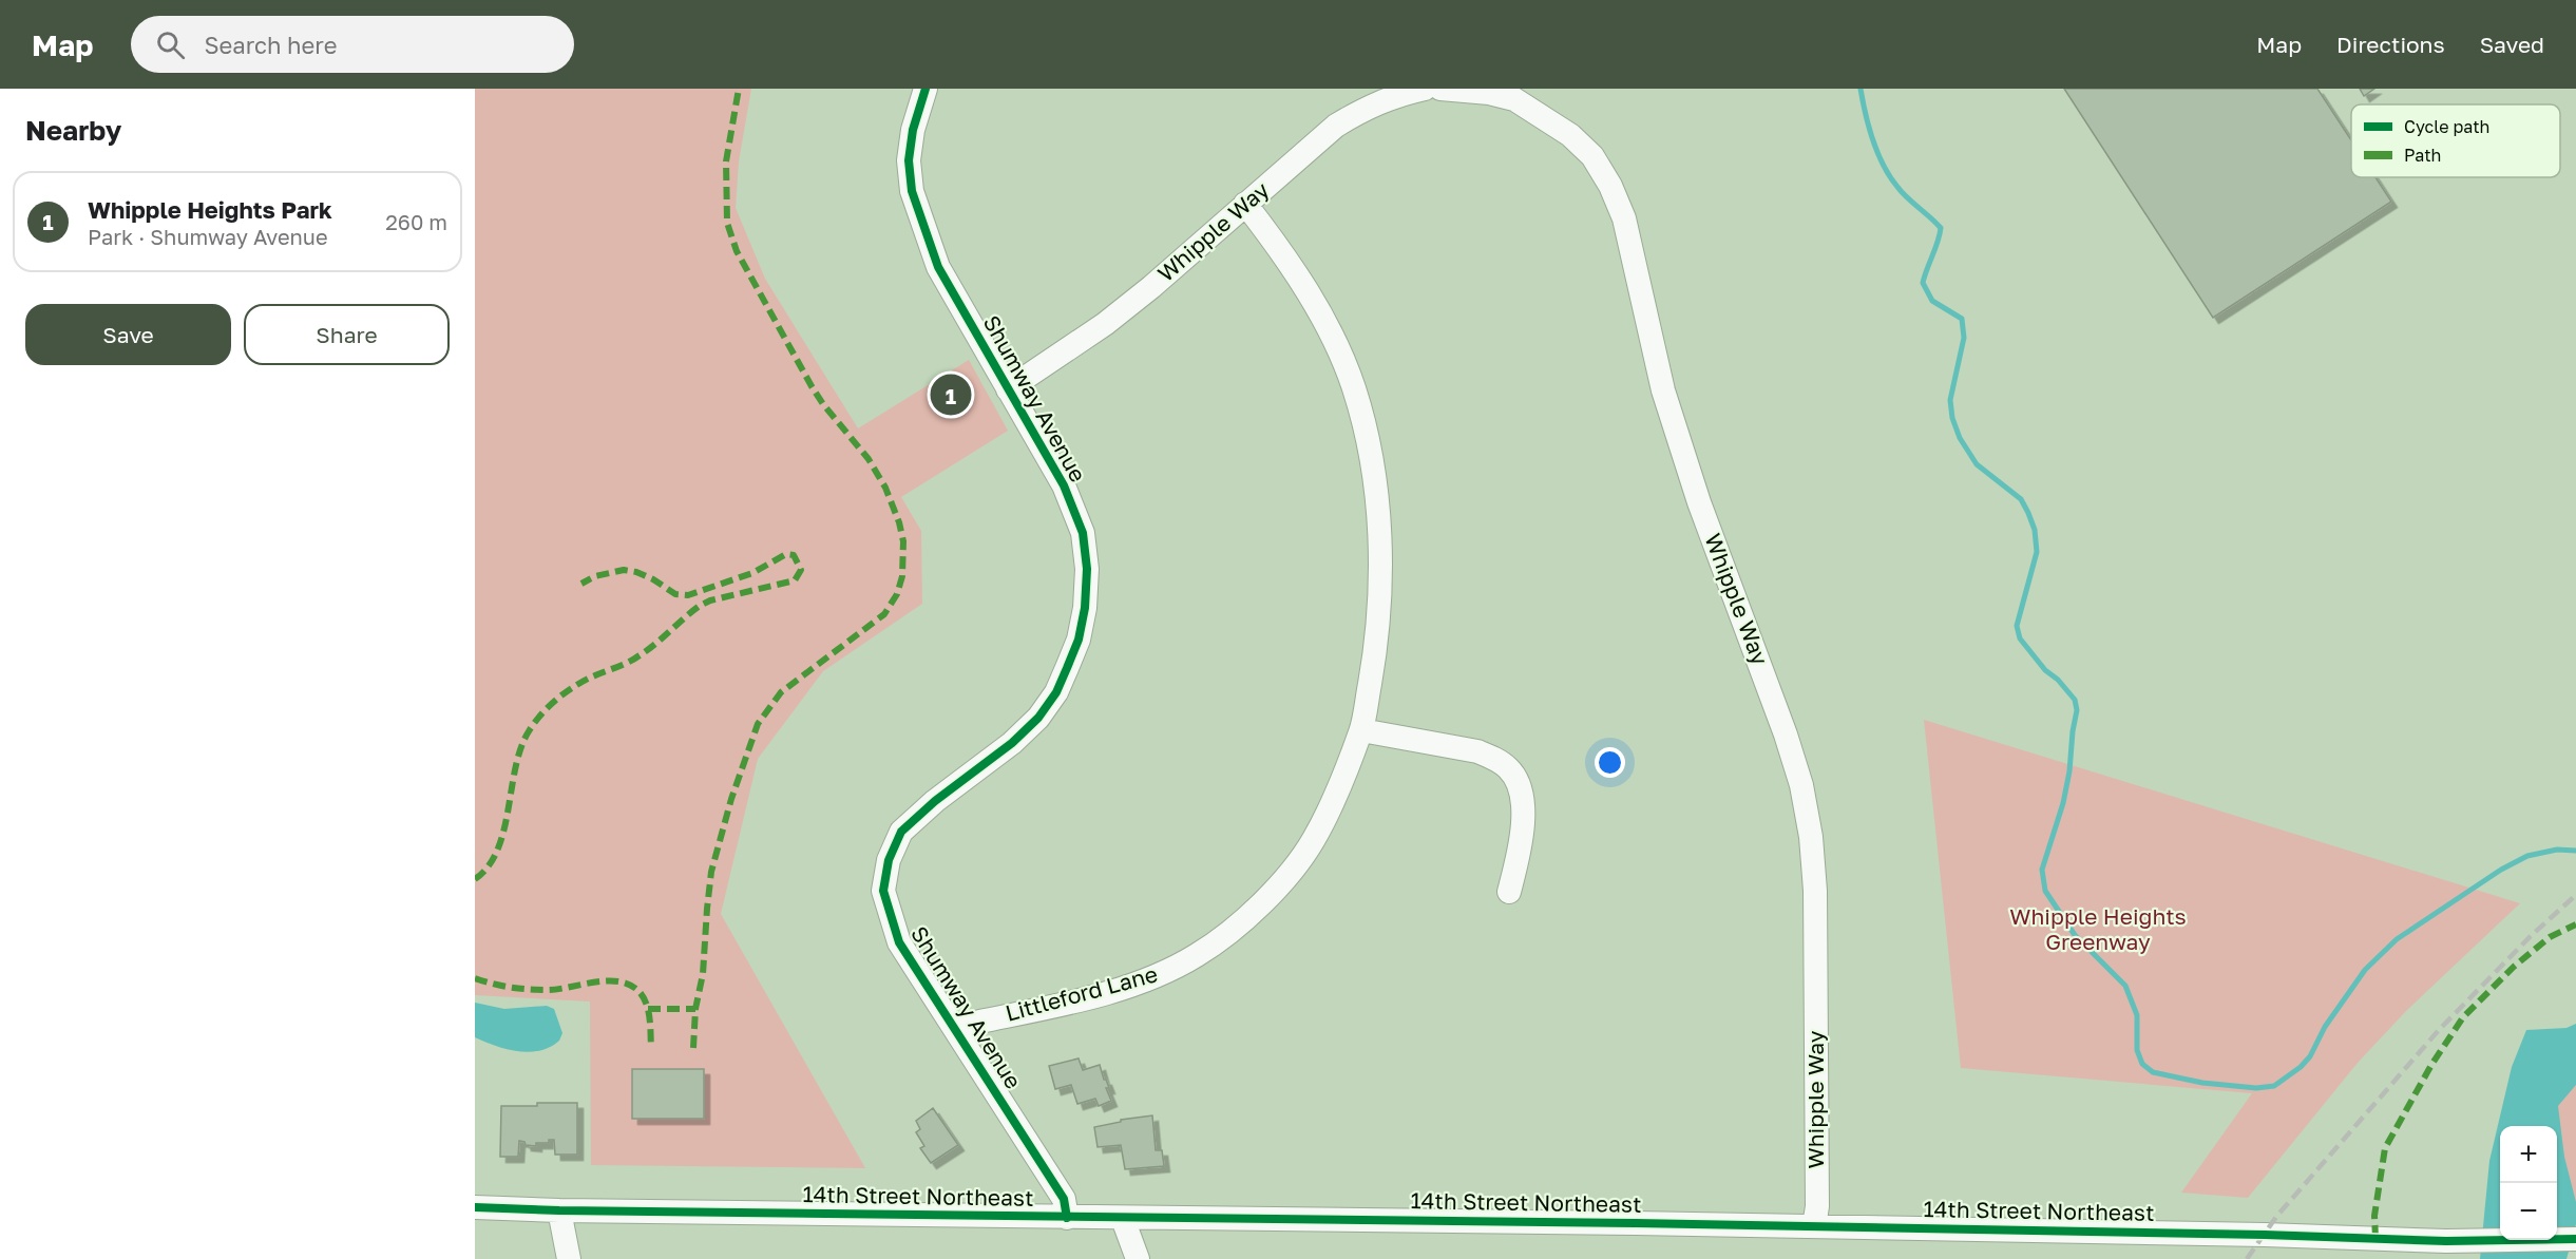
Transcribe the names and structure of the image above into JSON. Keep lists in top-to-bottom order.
{
  "streets": {
    "street": [
      "Whipple Way",
      "Shumway Avenue",
      "Littleford Lane",
      "14th Street Northeast"
    ]
  },
  "crossings": [
    ["Whipple Way", "Shumway Avenue"],
    ["Whipple Way", "Littleford Lane"],
    ["Whipple Way", "14th Street Northeast"],
    ["Shumway Avenue", "Littleford Lane"],
    ["Shumway Avenue", "14th Street Northeast"]
  ],
  "parks": ["Whipple Heights Greenway"],
  "legend": ["Cycle path", "Path"],
  "page": {
    "header": "Map",
    "search": "Search here",
    "nav": ["Map", "Directions", "Saved"],
    "heading": "Nearby",
    "list": [
      {
        "mark": "1",
        "name": "Whipple Heights Park",
        "note": "Park · Shumway Avenue",
        "value": "260 m"
      }
    ],
    "buttons": ["Save", "Share"],
    "pins": "1",
    "map_buttons": ["+", "−"]
  }
}
